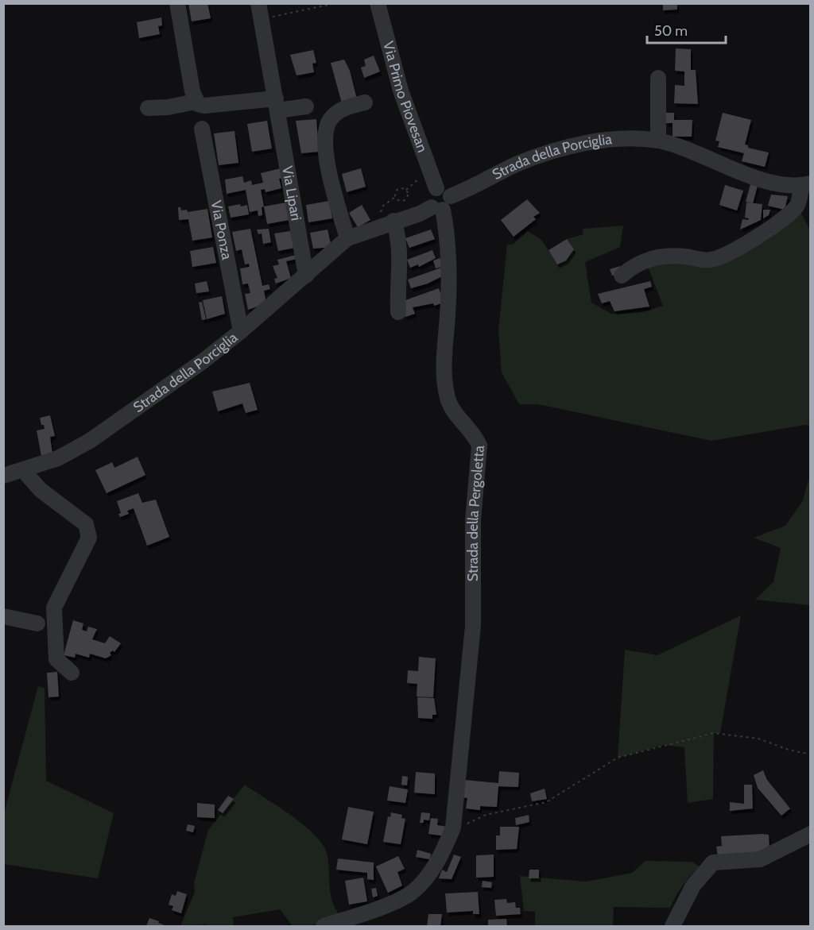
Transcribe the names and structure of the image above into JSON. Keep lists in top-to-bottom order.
{
  "streets": {
    "street": [
      "Via Primo Piovesan",
      "Strada della Porciglia",
      "Via Lipari",
      "Via Ponza",
      "Strada della Pergoletta"
    ]
  },
  "crossings": [
    ["Via Primo Piovesan", "Strada della Porciglia"],
    ["Strada della Porciglia", "Via Lipari"],
    ["Strada della Porciglia", "Via Ponza"],
    ["Strada della Porciglia", "Strada della Pergoletta"]
  ],
  "scale_bar": "50 m"
}
